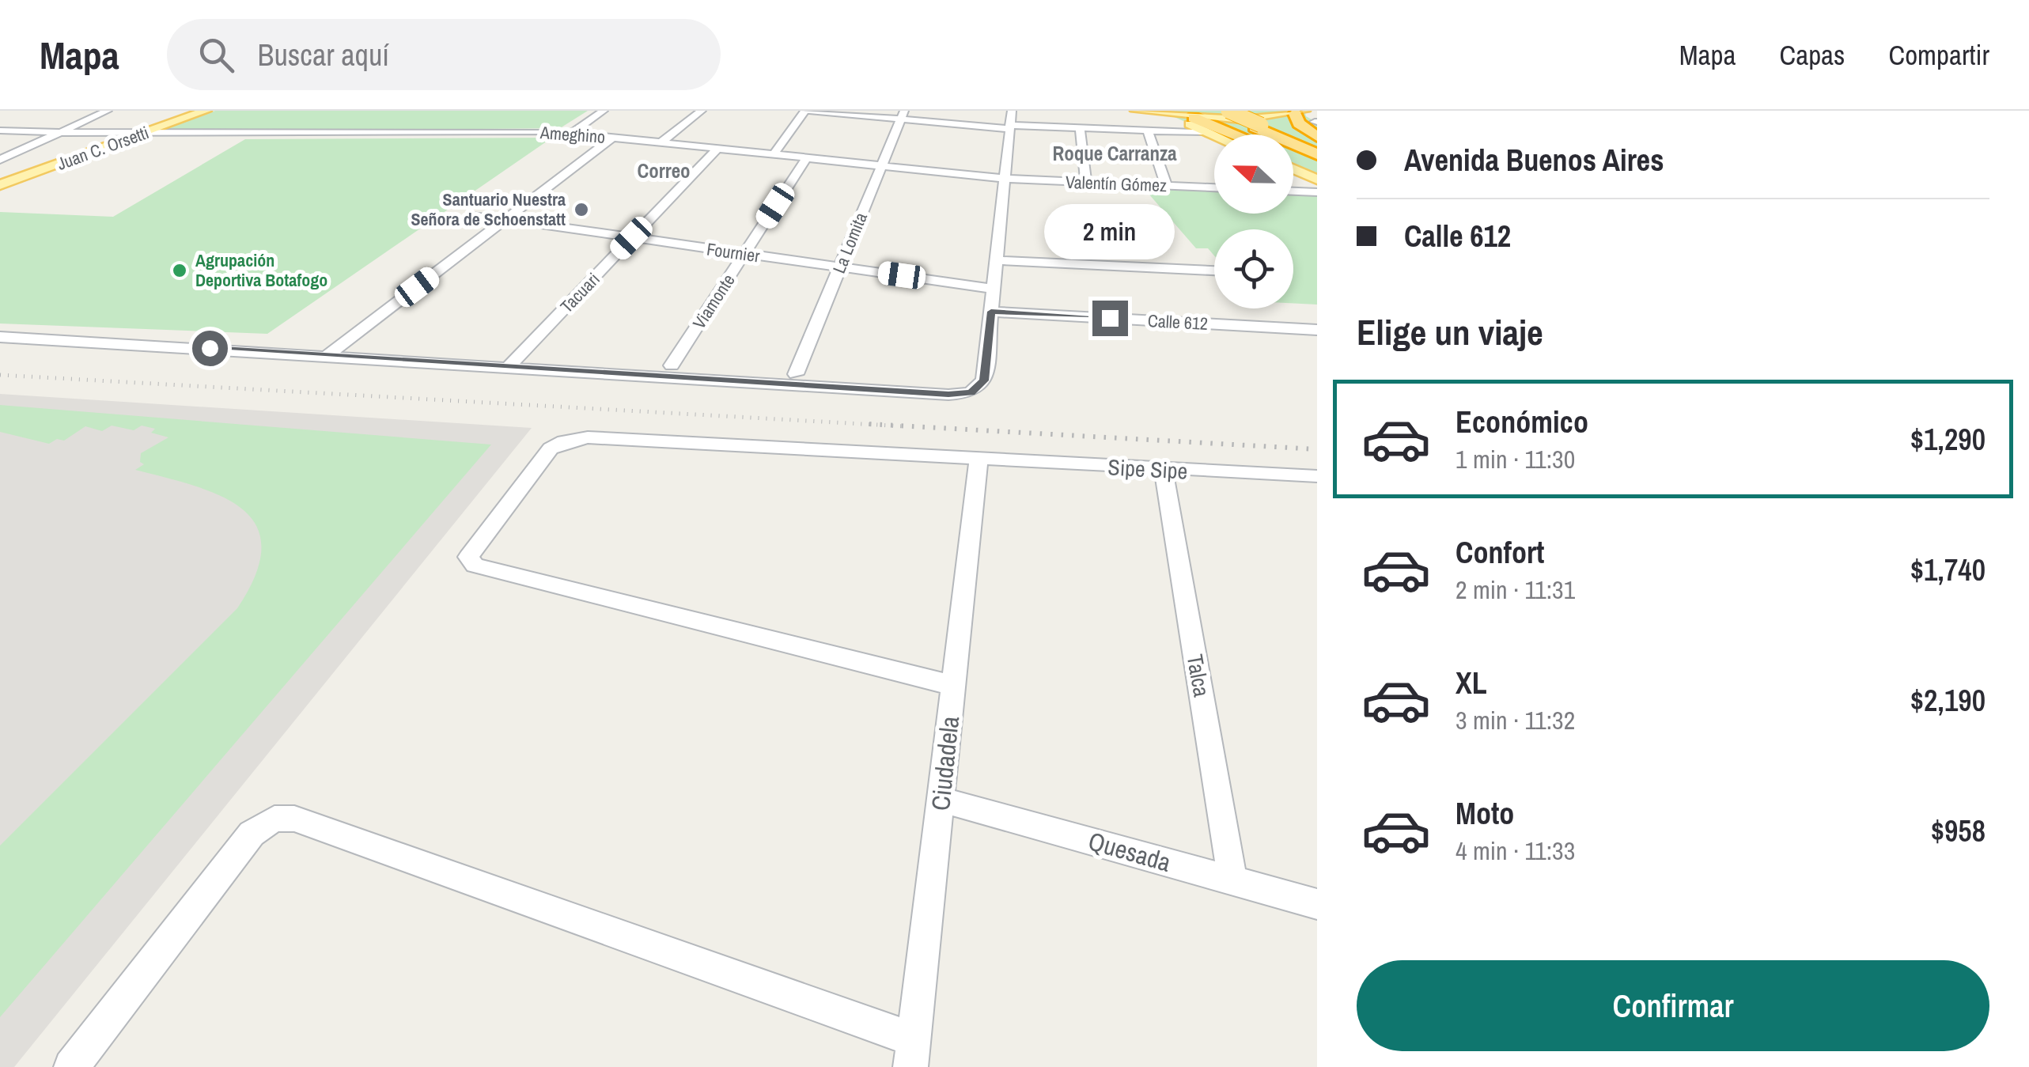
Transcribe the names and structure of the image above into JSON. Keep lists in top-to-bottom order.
{
  "streets": {
    "main road": ["Juan C. Orsetti"],
    "street": [
      "Ameghino",
      "Valentín Gómez",
      "La Lomita",
      "Fournier",
      "Tacuari",
      "Viamonte",
      "Calle 612",
      "Sipe Sipe",
      "Talca",
      "Ciudadela",
      "Quesada"
    ]
  },
  "crossings": [
    ["Ameghino", "Juan C. Orsetti"],
    ["Ameghino", "Valentín Gómez"],
    ["Ameghino", "La Lomita"],
    ["Ameghino", "Tacuari"],
    ["Ameghino", "Viamonte"],
    ["La Lomita", "Fournier"],
    ["Fournier", "Tacuari"],
    ["Fournier", "Viamonte"],
    ["Sipe Sipe", "Talca"],
    ["Sipe Sipe", "Ciudadela"],
    ["Talca", "Quesada"],
    ["Ciudadela", "Quesada"]
  ],
  "districts": ["Roque Carranza", "Correo"],
  "places": ["Santuario Nuestra Señora de Schoenstatt", "Agrupación Deportiva Botafogo"],
  "north": "left",
  "page": {
    "header": "Mapa",
    "search": "Buscar aquí",
    "nav": ["Mapa", "Capas", "Compartir"],
    "banner": ["Avenida Buenos Aires", "Calle 612"],
    "bubble": "2 min",
    "heading": "Elige un viaje",
    "list": [
      {
        "name": "Económico",
        "note": "1 min · 11:30",
        "value": "$1,290"
      },
      {
        "name": "Confort",
        "note": "2 min · 11:31",
        "value": "$1,740"
      },
      {
        "name": "XL",
        "note": "3 min · 11:32",
        "value": "$2,190"
      },
      {
        "name": "Moto",
        "note": "4 min · 11:33",
        "value": "$958"
      }
    ],
    "buttons": "Confirmar"
  }
}
